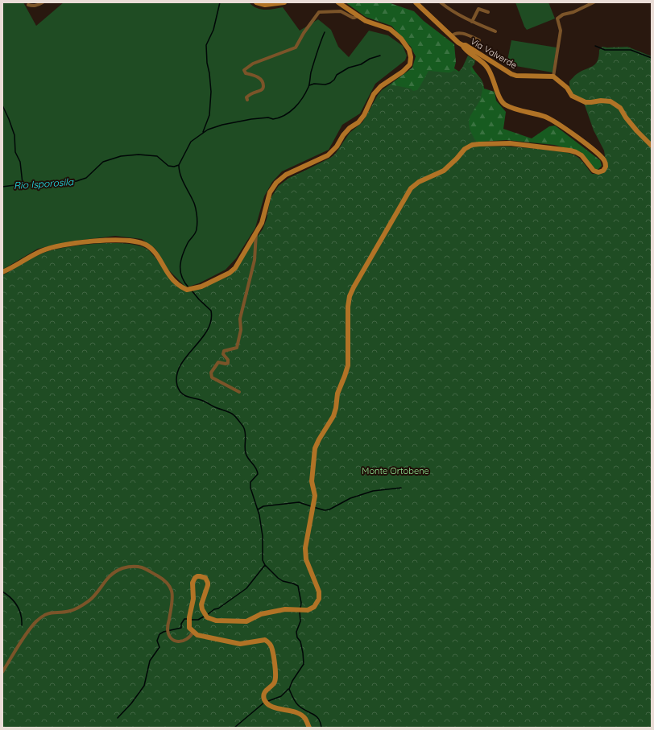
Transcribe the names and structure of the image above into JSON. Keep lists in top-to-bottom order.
{
  "streets": {
    "street": ["Via Valverde"]
  },
  "water": ["Rio Isporosila"],
  "parks": ["Monte Ortobene"]
}
